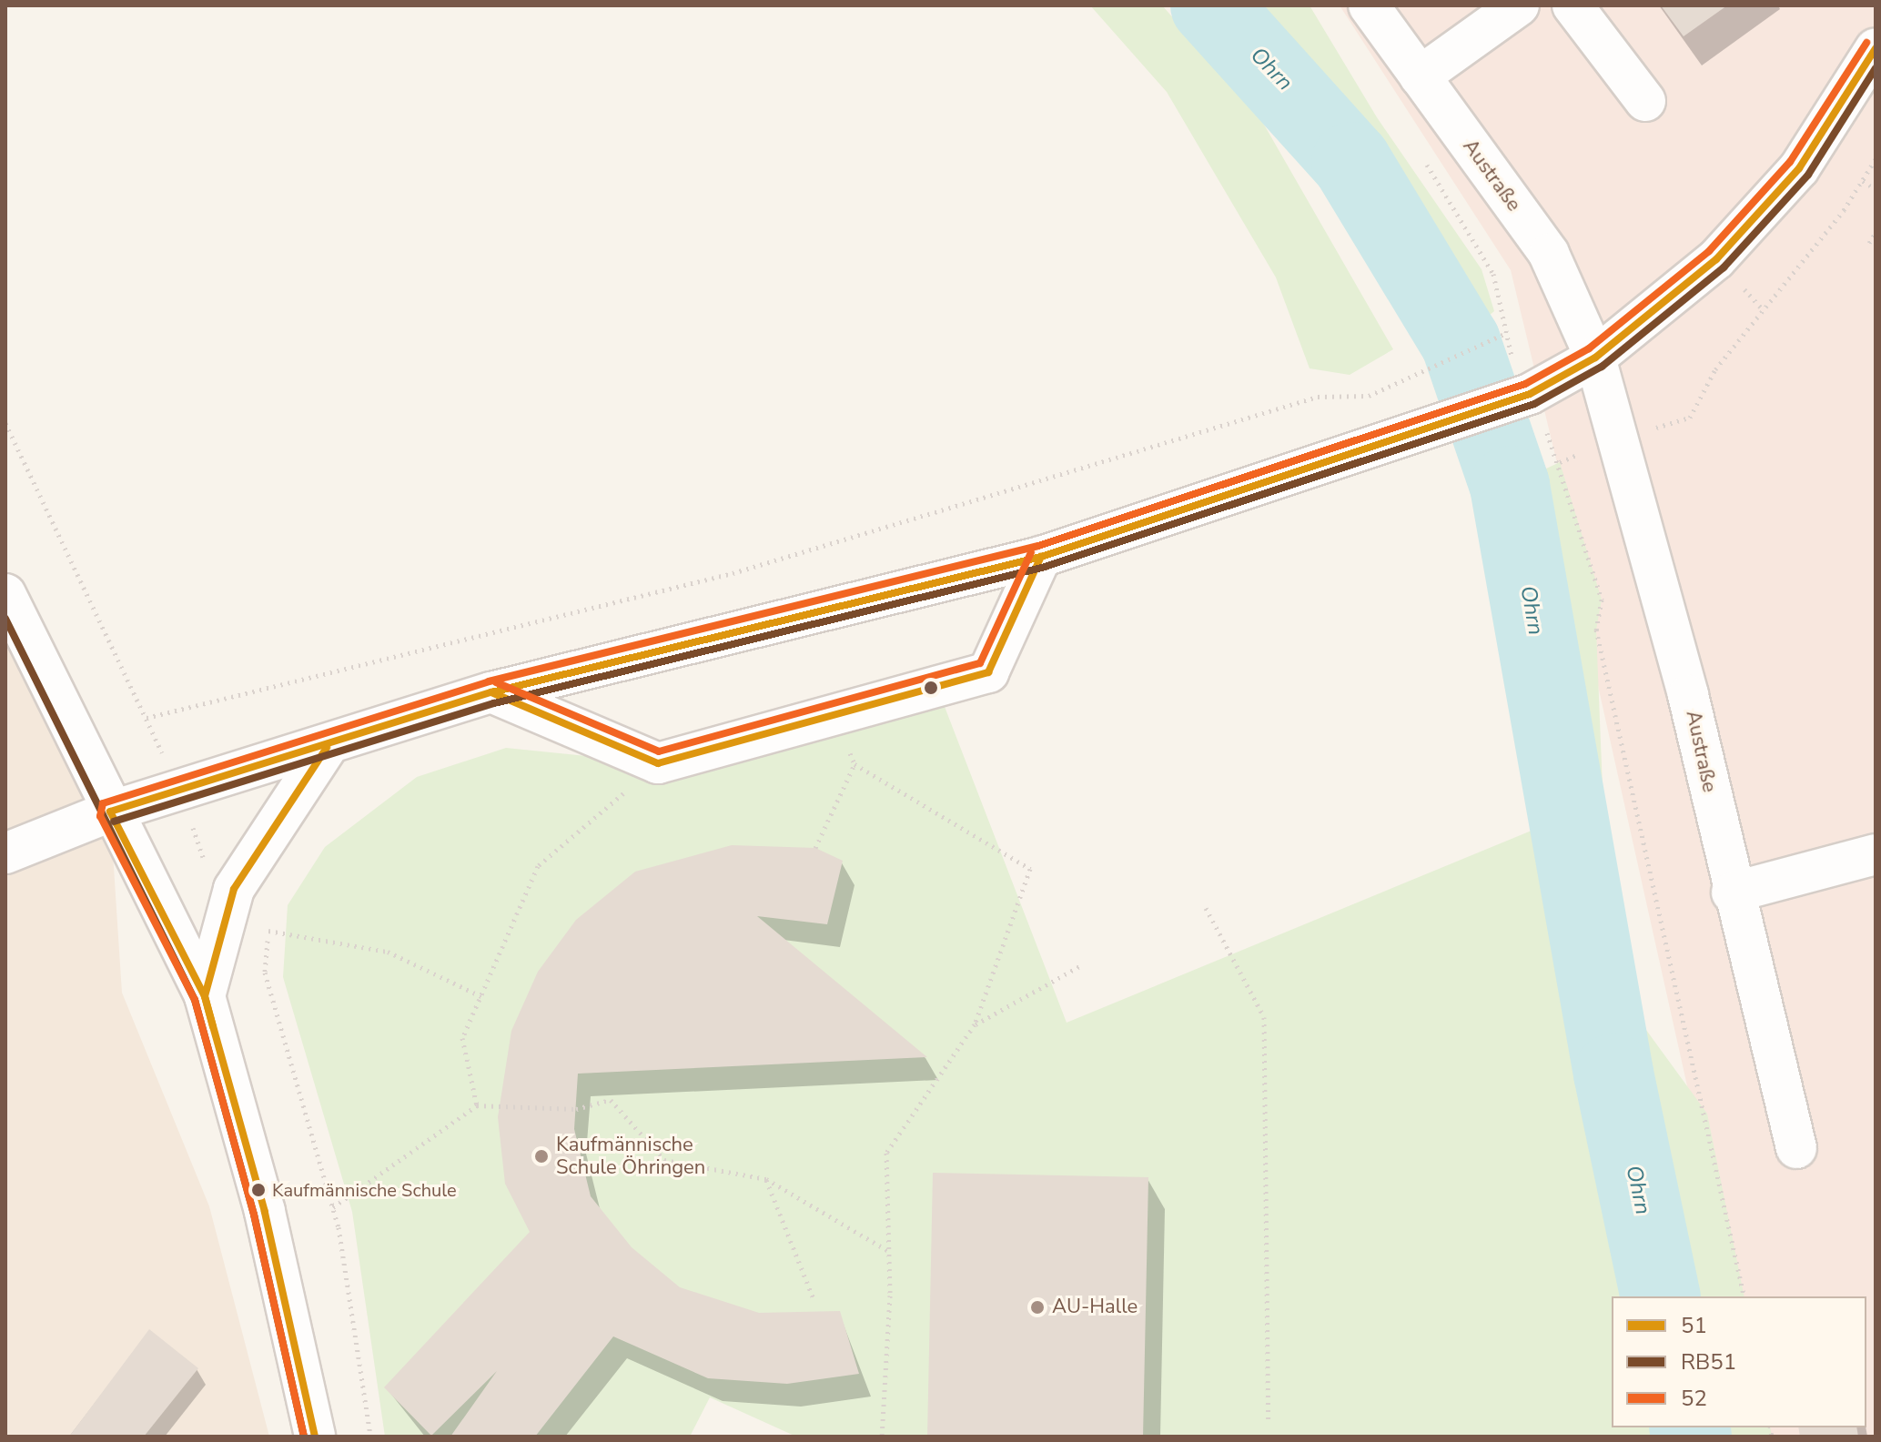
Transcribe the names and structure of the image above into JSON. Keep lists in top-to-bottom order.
{
  "streets": {
    "street": ["Austraße"]
  },
  "water": ["Ohrn"],
  "places": ["Kaufmännische Schule Öhringen", "Kaufmännische Schule", "AU-Halle"],
  "lines": ["transit line 52", "transit line 51", "transit line RB51"],
  "legend": ["51", "RB51", "52"]
}
